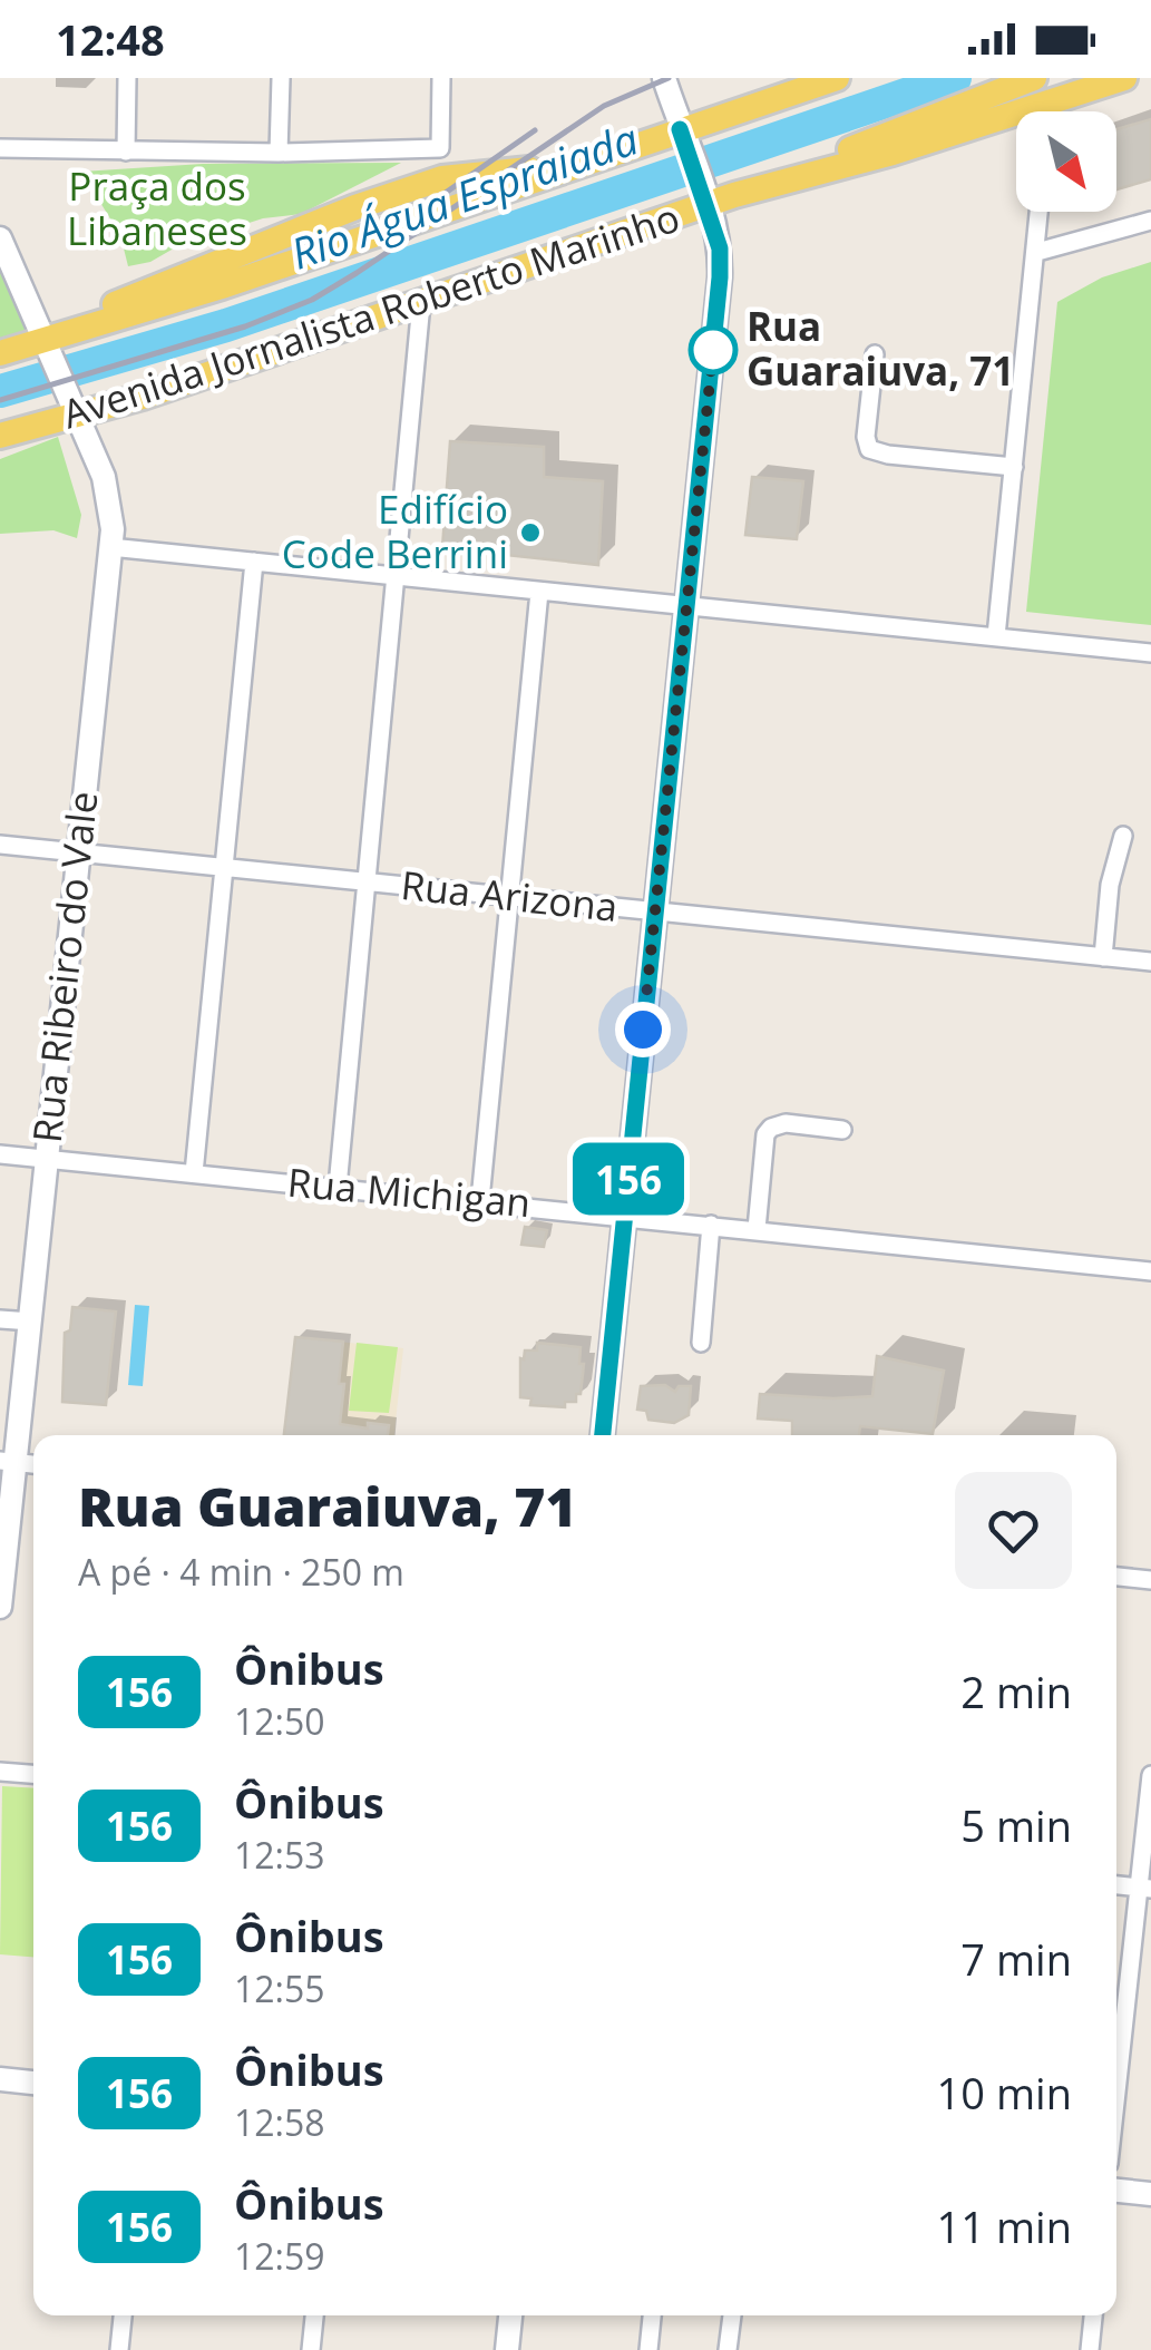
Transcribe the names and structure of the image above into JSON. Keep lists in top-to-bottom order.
{
  "streets": {
    "main road": ["Avenida Jornalista Roberto Marinho"],
    "street": ["Rua Arizona", "Rua Ribeiro do Vale", "Rua Michigan"]
  },
  "crossings": [
    ["Avenida Jornalista Roberto Marinho", "Rua Ribeiro do Vale"],
    ["Rua Arizona", "Rua Ribeiro do Vale"],
    ["Rua Ribeiro do Vale", "Rua Michigan"]
  ],
  "water": ["Rio Água Espraiada"],
  "parks": ["Praça dos Libaneses"],
  "places": ["Rua Guaraiuva, 71", "Edifício Code Berrini"],
  "lines": ["bus line 156"],
  "north": "bottom right",
  "page": {
    "status": "12:48",
    "on_map": "156",
    "heading": ["Rua Guaraiuva, 71", "A pé · 4 min · 250 m"],
    "list": [
      {
        "mark": "156",
        "name": "Ônibus",
        "note": "12:50",
        "value": "2 min"
      },
      {
        "mark": "156",
        "name": "Ônibus",
        "note": "12:53",
        "value": "5 min"
      },
      {
        "mark": "156",
        "name": "Ônibus",
        "note": "12:55",
        "value": "7 min"
      },
      {
        "mark": "156",
        "name": "Ônibus",
        "note": "12:58",
        "value": "10 min"
      },
      {
        "mark": "156",
        "name": "Ônibus",
        "note": "12:59",
        "value": "11 min"
      }
    ]
  }
}
